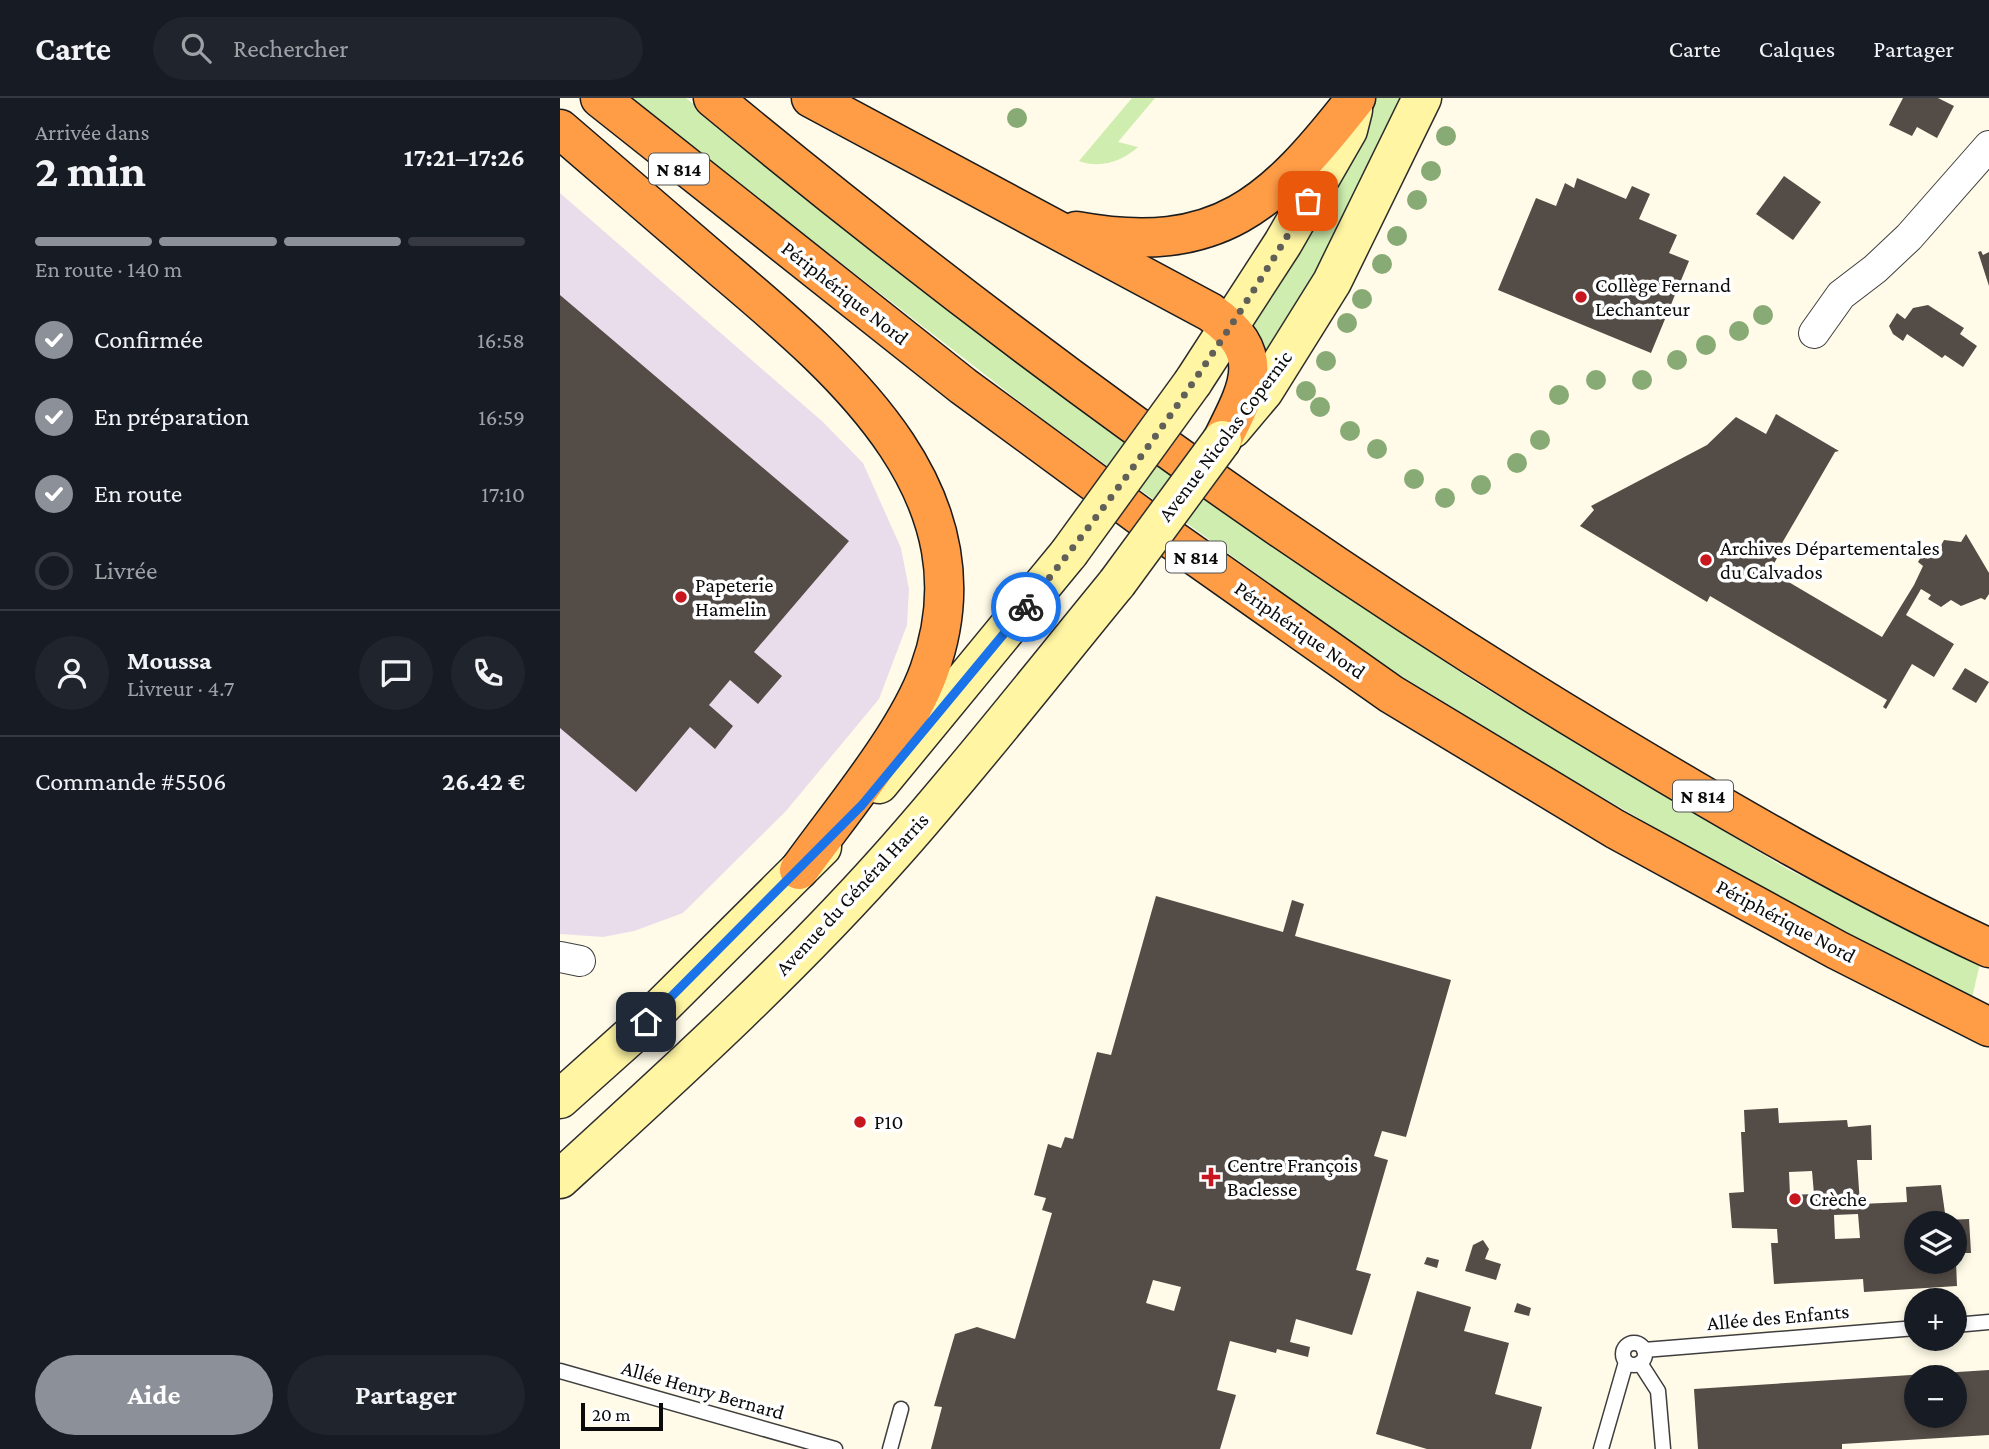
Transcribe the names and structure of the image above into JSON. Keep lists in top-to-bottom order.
{
  "streets": {
    "highway": ["N 814", "Périphérique Nord"],
    "main road": ["Avenue Nicolas Copernic", "Avenue du Général Harris"],
    "lane": ["Allée des Enfants", "Allée Henry Bernard"]
  },
  "crossings": [
    ["N 814", "Périphérique Nord"],
    ["Avenue Nicolas Copernic", "Avenue du Général Harris"]
  ],
  "places": {
    "other": [
      "Collège Fernand Lechanteur",
      "Archives Départementales du Calvados",
      "Papeterie Hamelin",
      "P10",
      "Crèche"
    ],
    "health": ["Centre François Baclesse"]
  },
  "scale_bar": "20 m",
  "page": {
    "header": "Carte",
    "search": "Rechercher",
    "nav": ["Carte", "Calques", "Partager"],
    "heading": ["2 min", "Arrivée dans", "17:21–17:26"],
    "panel": [
      "Moussa",
      "Livreur · 4.7",
      "Commande #5506",
      "26.42 €"
    ],
    "bar": "En route · 140 m",
    "list": [
      ["Confirmée", "16:58"],
      ["En préparation", "16:59"],
      ["En route", "17:10"],
      "Livrée"
    ],
    "map_buttons": ["+", "−"],
    "buttons": ["Aide", "Partager"],
    "scale": "20 m"
  }
}
